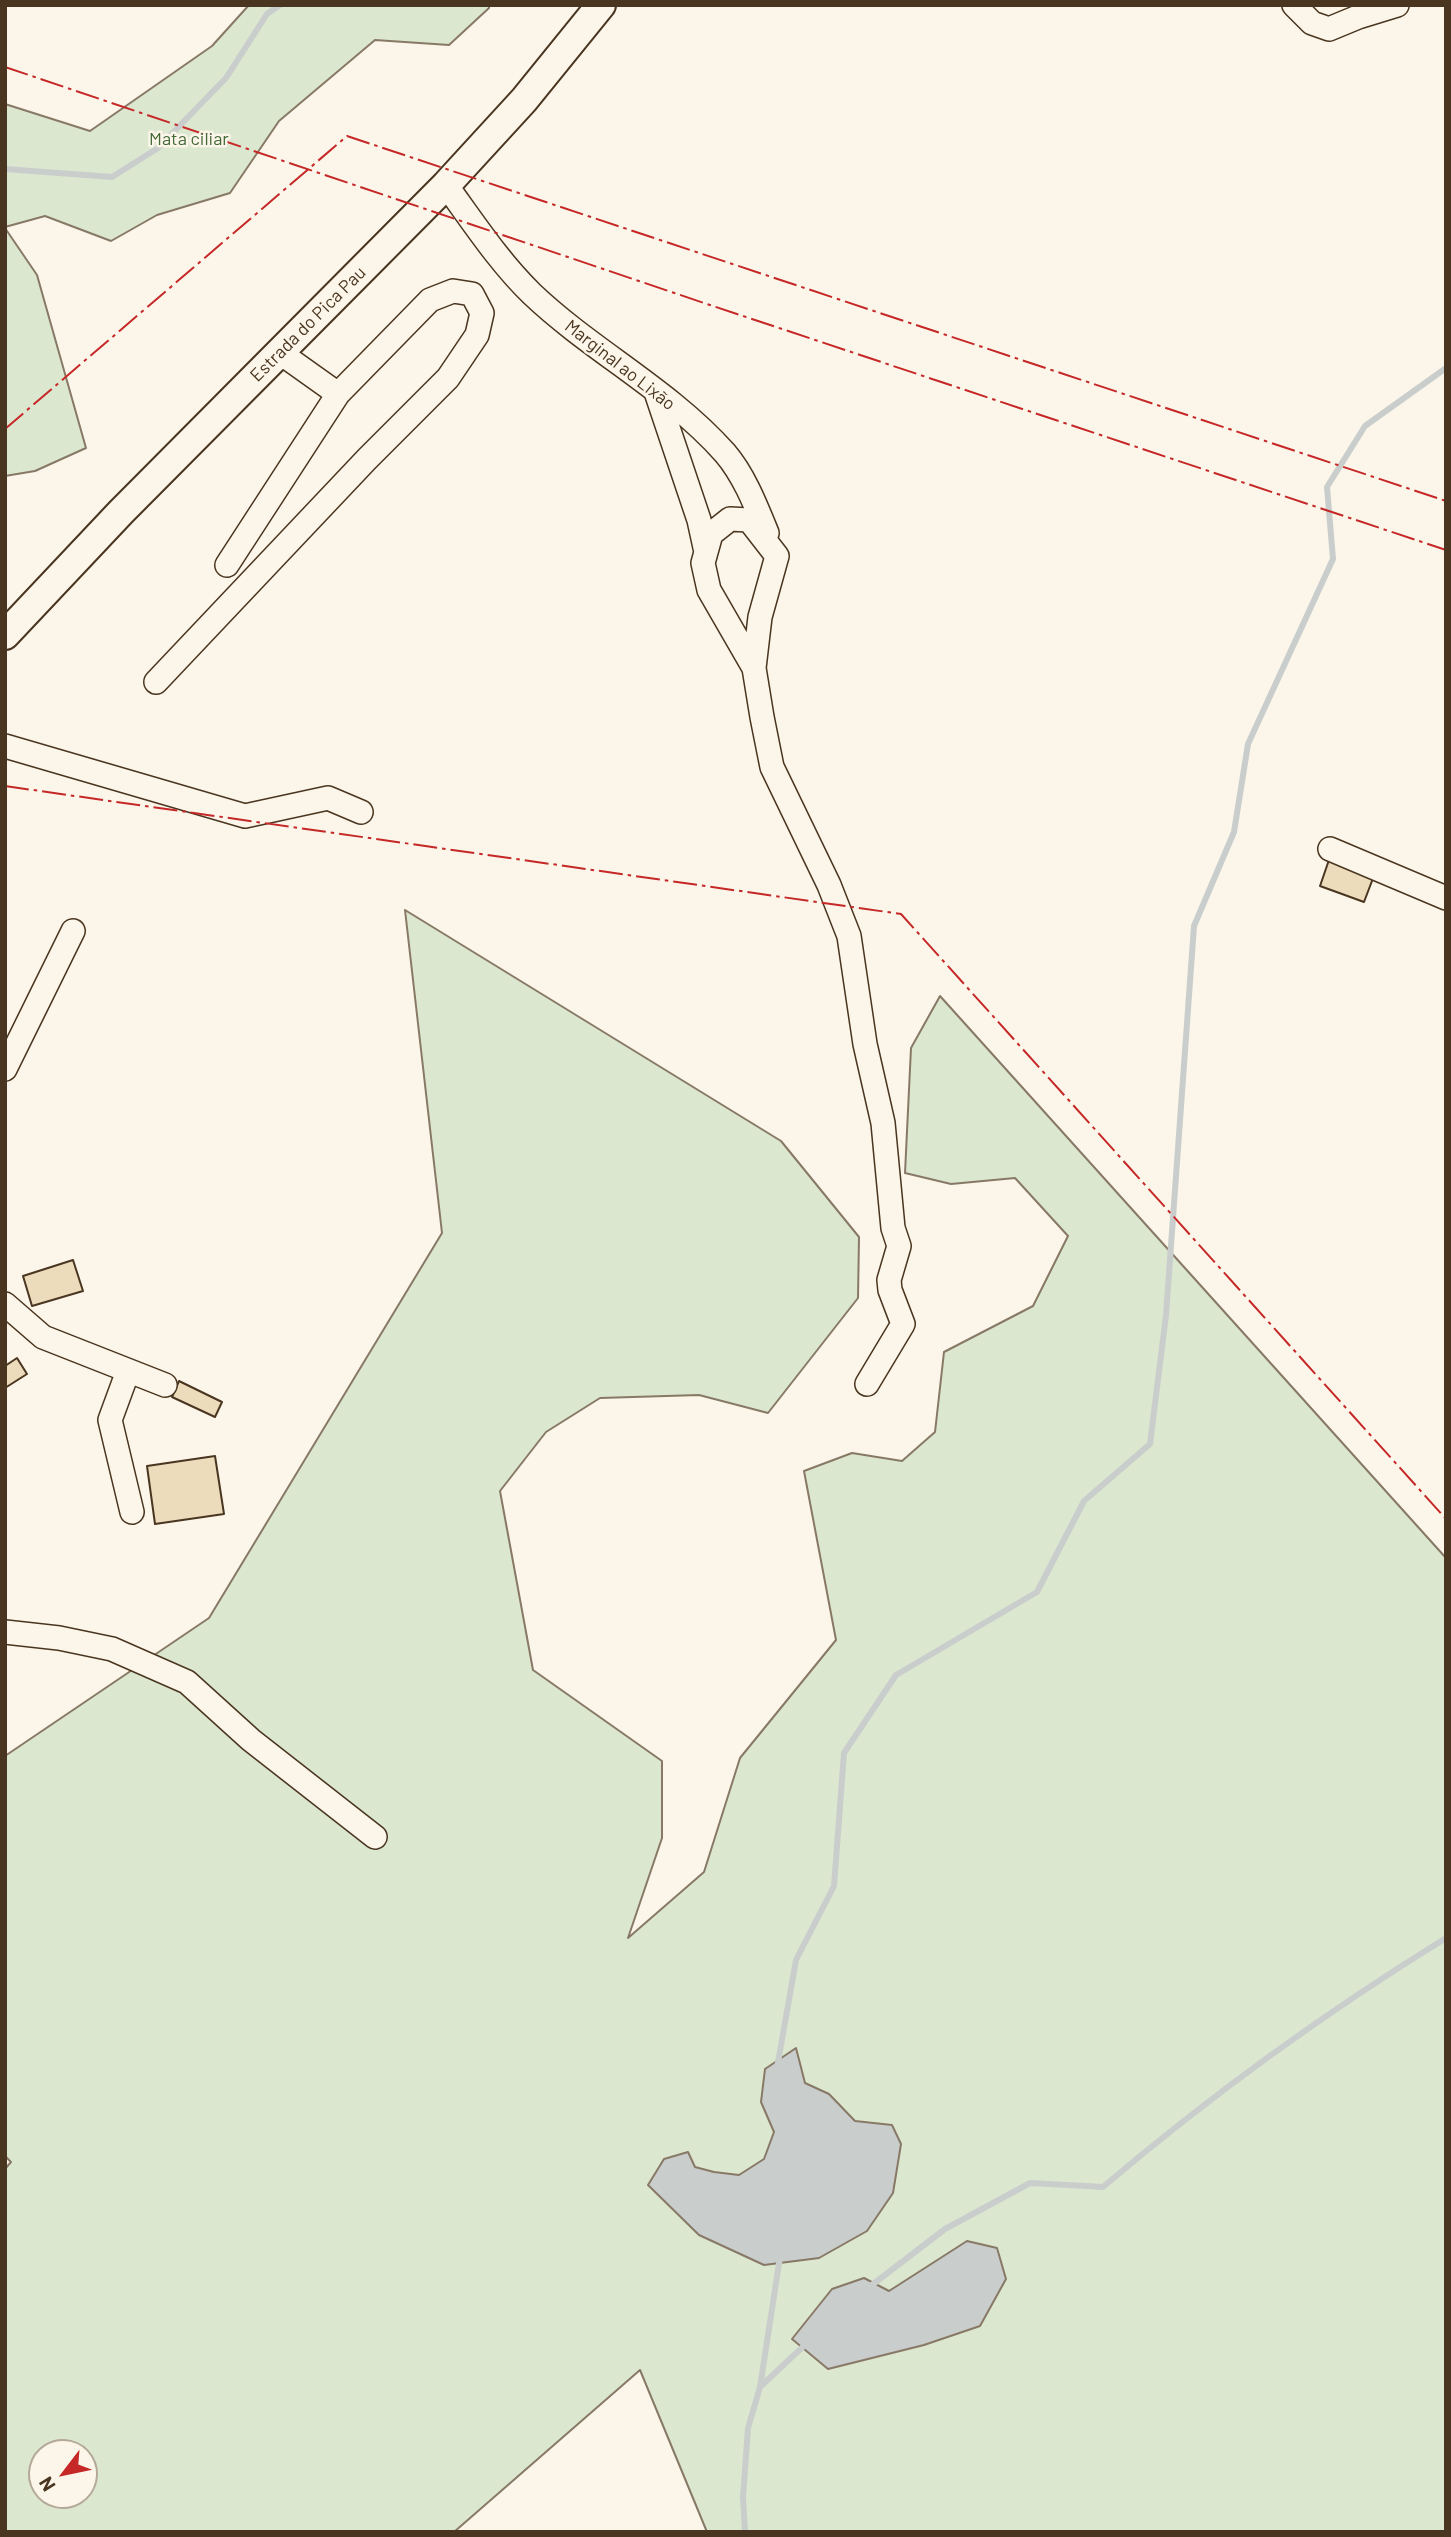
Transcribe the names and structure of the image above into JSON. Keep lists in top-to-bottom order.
{
  "streets": {
    "main road": ["Estrada do Pica Pau"],
    "street": ["Marginal ao Lixão"]
  },
  "crossings": [
    ["Estrada do Pica Pau", "Marginal ao Lixão"]
  ],
  "parks": ["Mata ciliar"],
  "north": "bottom left"
}
